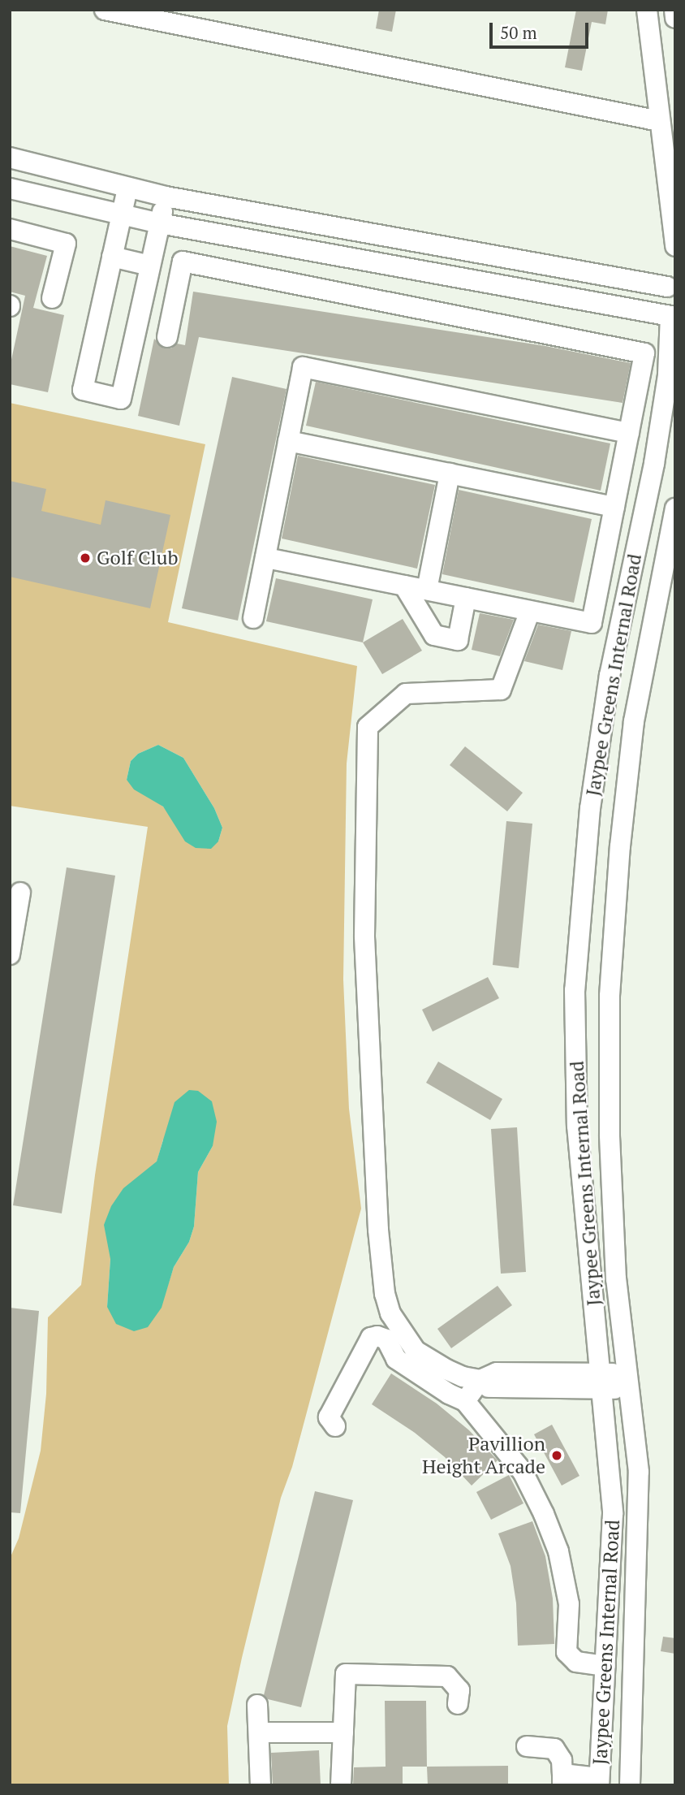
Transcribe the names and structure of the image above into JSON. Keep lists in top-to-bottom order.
{
  "streets": {
    "street": ["Jaypee Greens Internal Road"]
  },
  "places": ["Golf Club", "Pavillion Height Arcade"],
  "scale_bar": "50 m"
}
